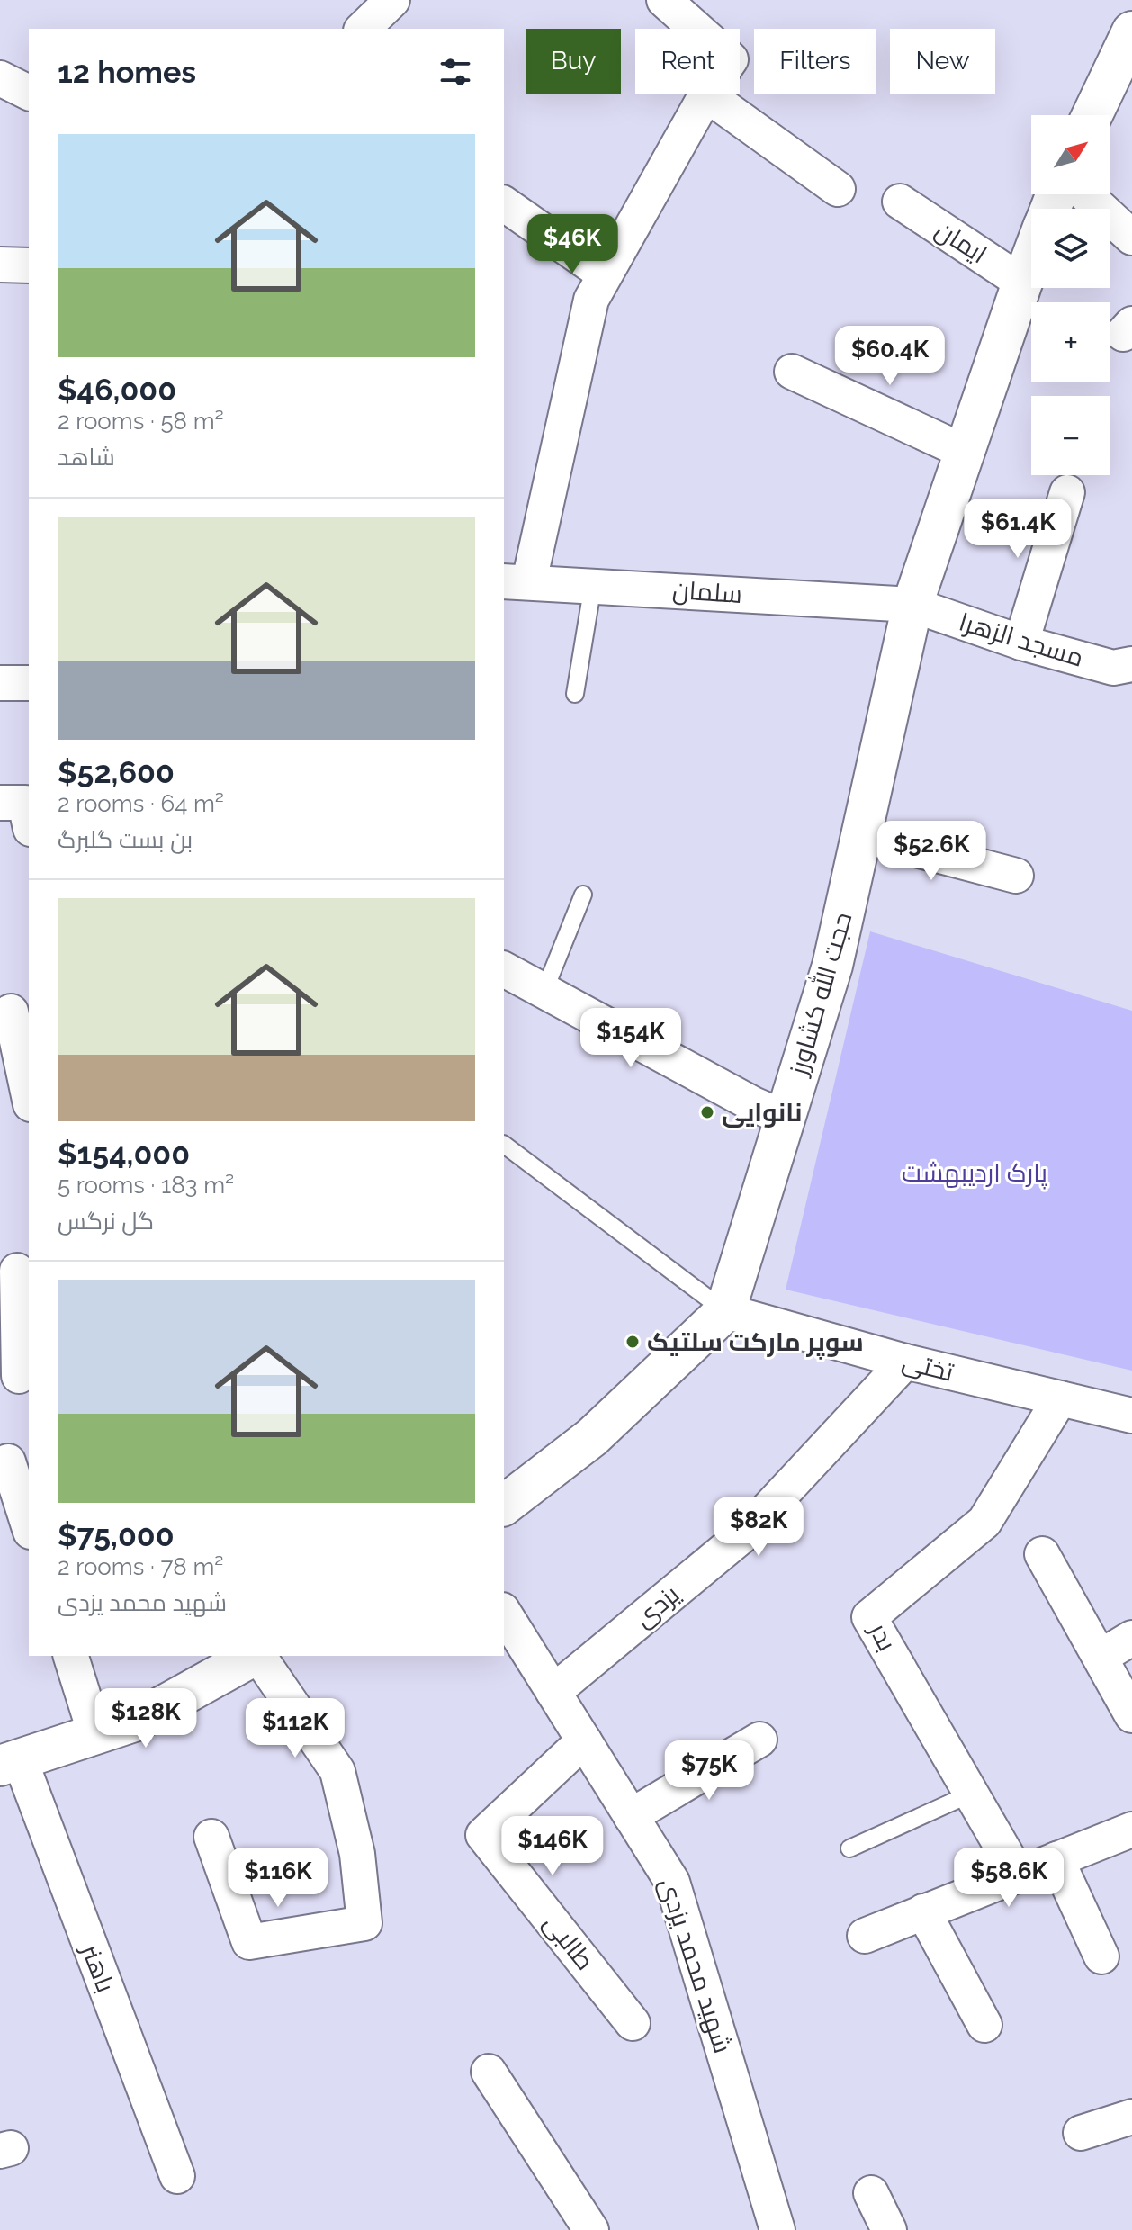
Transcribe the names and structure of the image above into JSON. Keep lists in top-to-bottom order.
{
  "streets": {
    "street": [
      "ایمان",
      "سلمان",
      "مسجد الزهرا",
      "حجت الله کشاورز",
      "تختی",
      "یزدی",
      "بدر",
      "طالبی",
      "شهید محمد یزدی",
      "باهنر"
    ]
  },
  "crossings": [
    ["ایمان", "حجت الله کشاورز"],
    ["سلمان", "مسجد الزهرا"],
    ["سلمان", "حجت الله کشاورز"],
    ["مسجد الزهرا", "حجت الله کشاورز"],
    ["حجت الله کشاورز", "تختی"],
    ["تختی", "یزدی"],
    ["تختی", "بدر"],
    ["یزدی", "شهید محمد یزدی"],
    ["طالبی", "شهید محمد یزدی"]
  ],
  "parks": ["پارک اردیبهشت"],
  "places": ["نانوایی", "سوپر مارکت سلتیک"],
  "north": "top right",
  "page": {
    "chip": [
      "Buy",
      "Rent",
      "Filters",
      "New"
    ],
    "heading": "12 homes",
    "map_buttons": ["+", "−"],
    "list": [
      {
        "name": "$46,000",
        "note": "2 rooms · 58 m² · شاهد"
      },
      {
        "name": "$52,600",
        "note": "2 rooms · 64 m² · بن بست گلبرگ"
      },
      {
        "name": "$154,000",
        "note": "5 rooms · 183 m² · گل نرگس"
      },
      {
        "name": "$75,000",
        "note": "2 rooms · 78 m² · شهید محمد یزدی"
      }
    ],
    "price": [
      "$46K",
      "$60.4K",
      "$61.4K",
      "$52.6K",
      "$154K",
      "$82K",
      "$128K",
      "$112K",
      "$75K",
      "$146K",
      "$116K",
      "$58.6K"
    ]
  }
}
